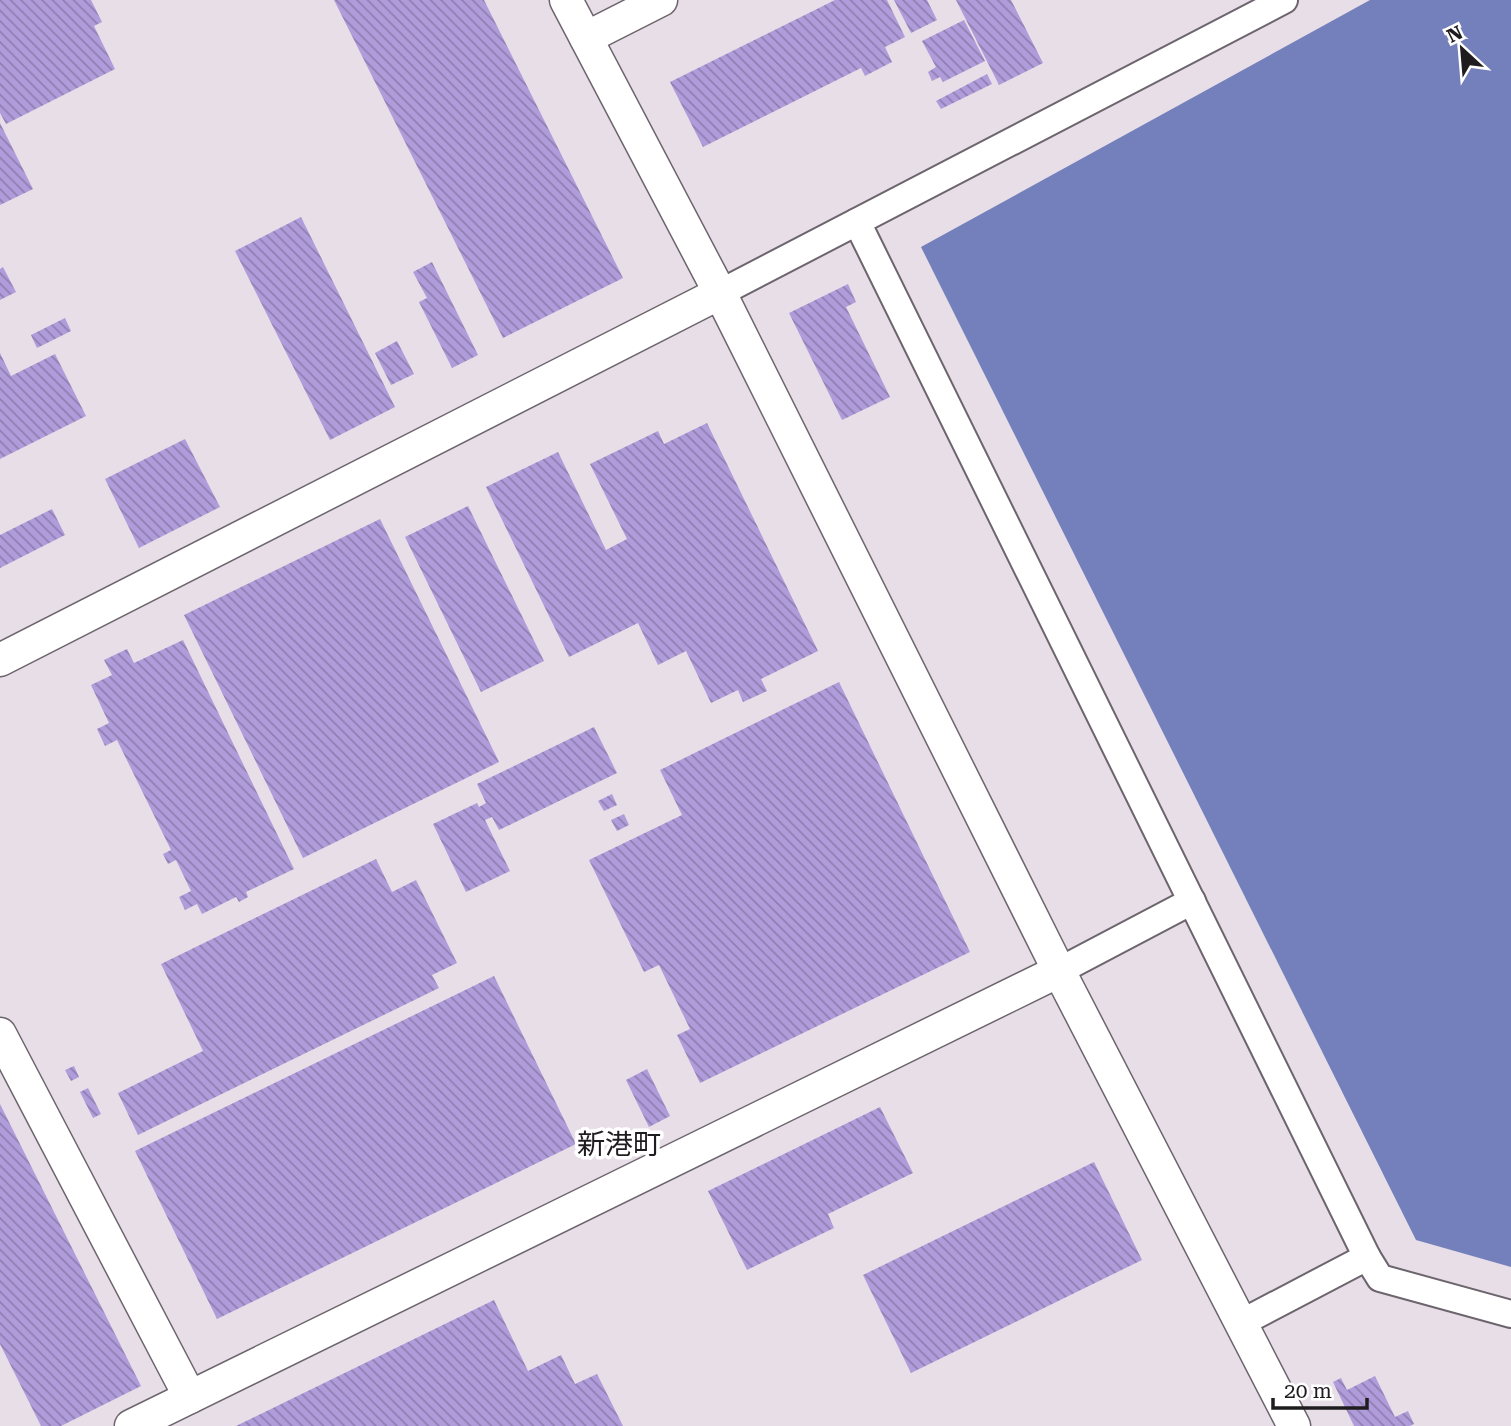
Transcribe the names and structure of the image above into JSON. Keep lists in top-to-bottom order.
{
  "districts": ["新港町"],
  "scale_bar": "20 m",
  "north": "top left"
}
